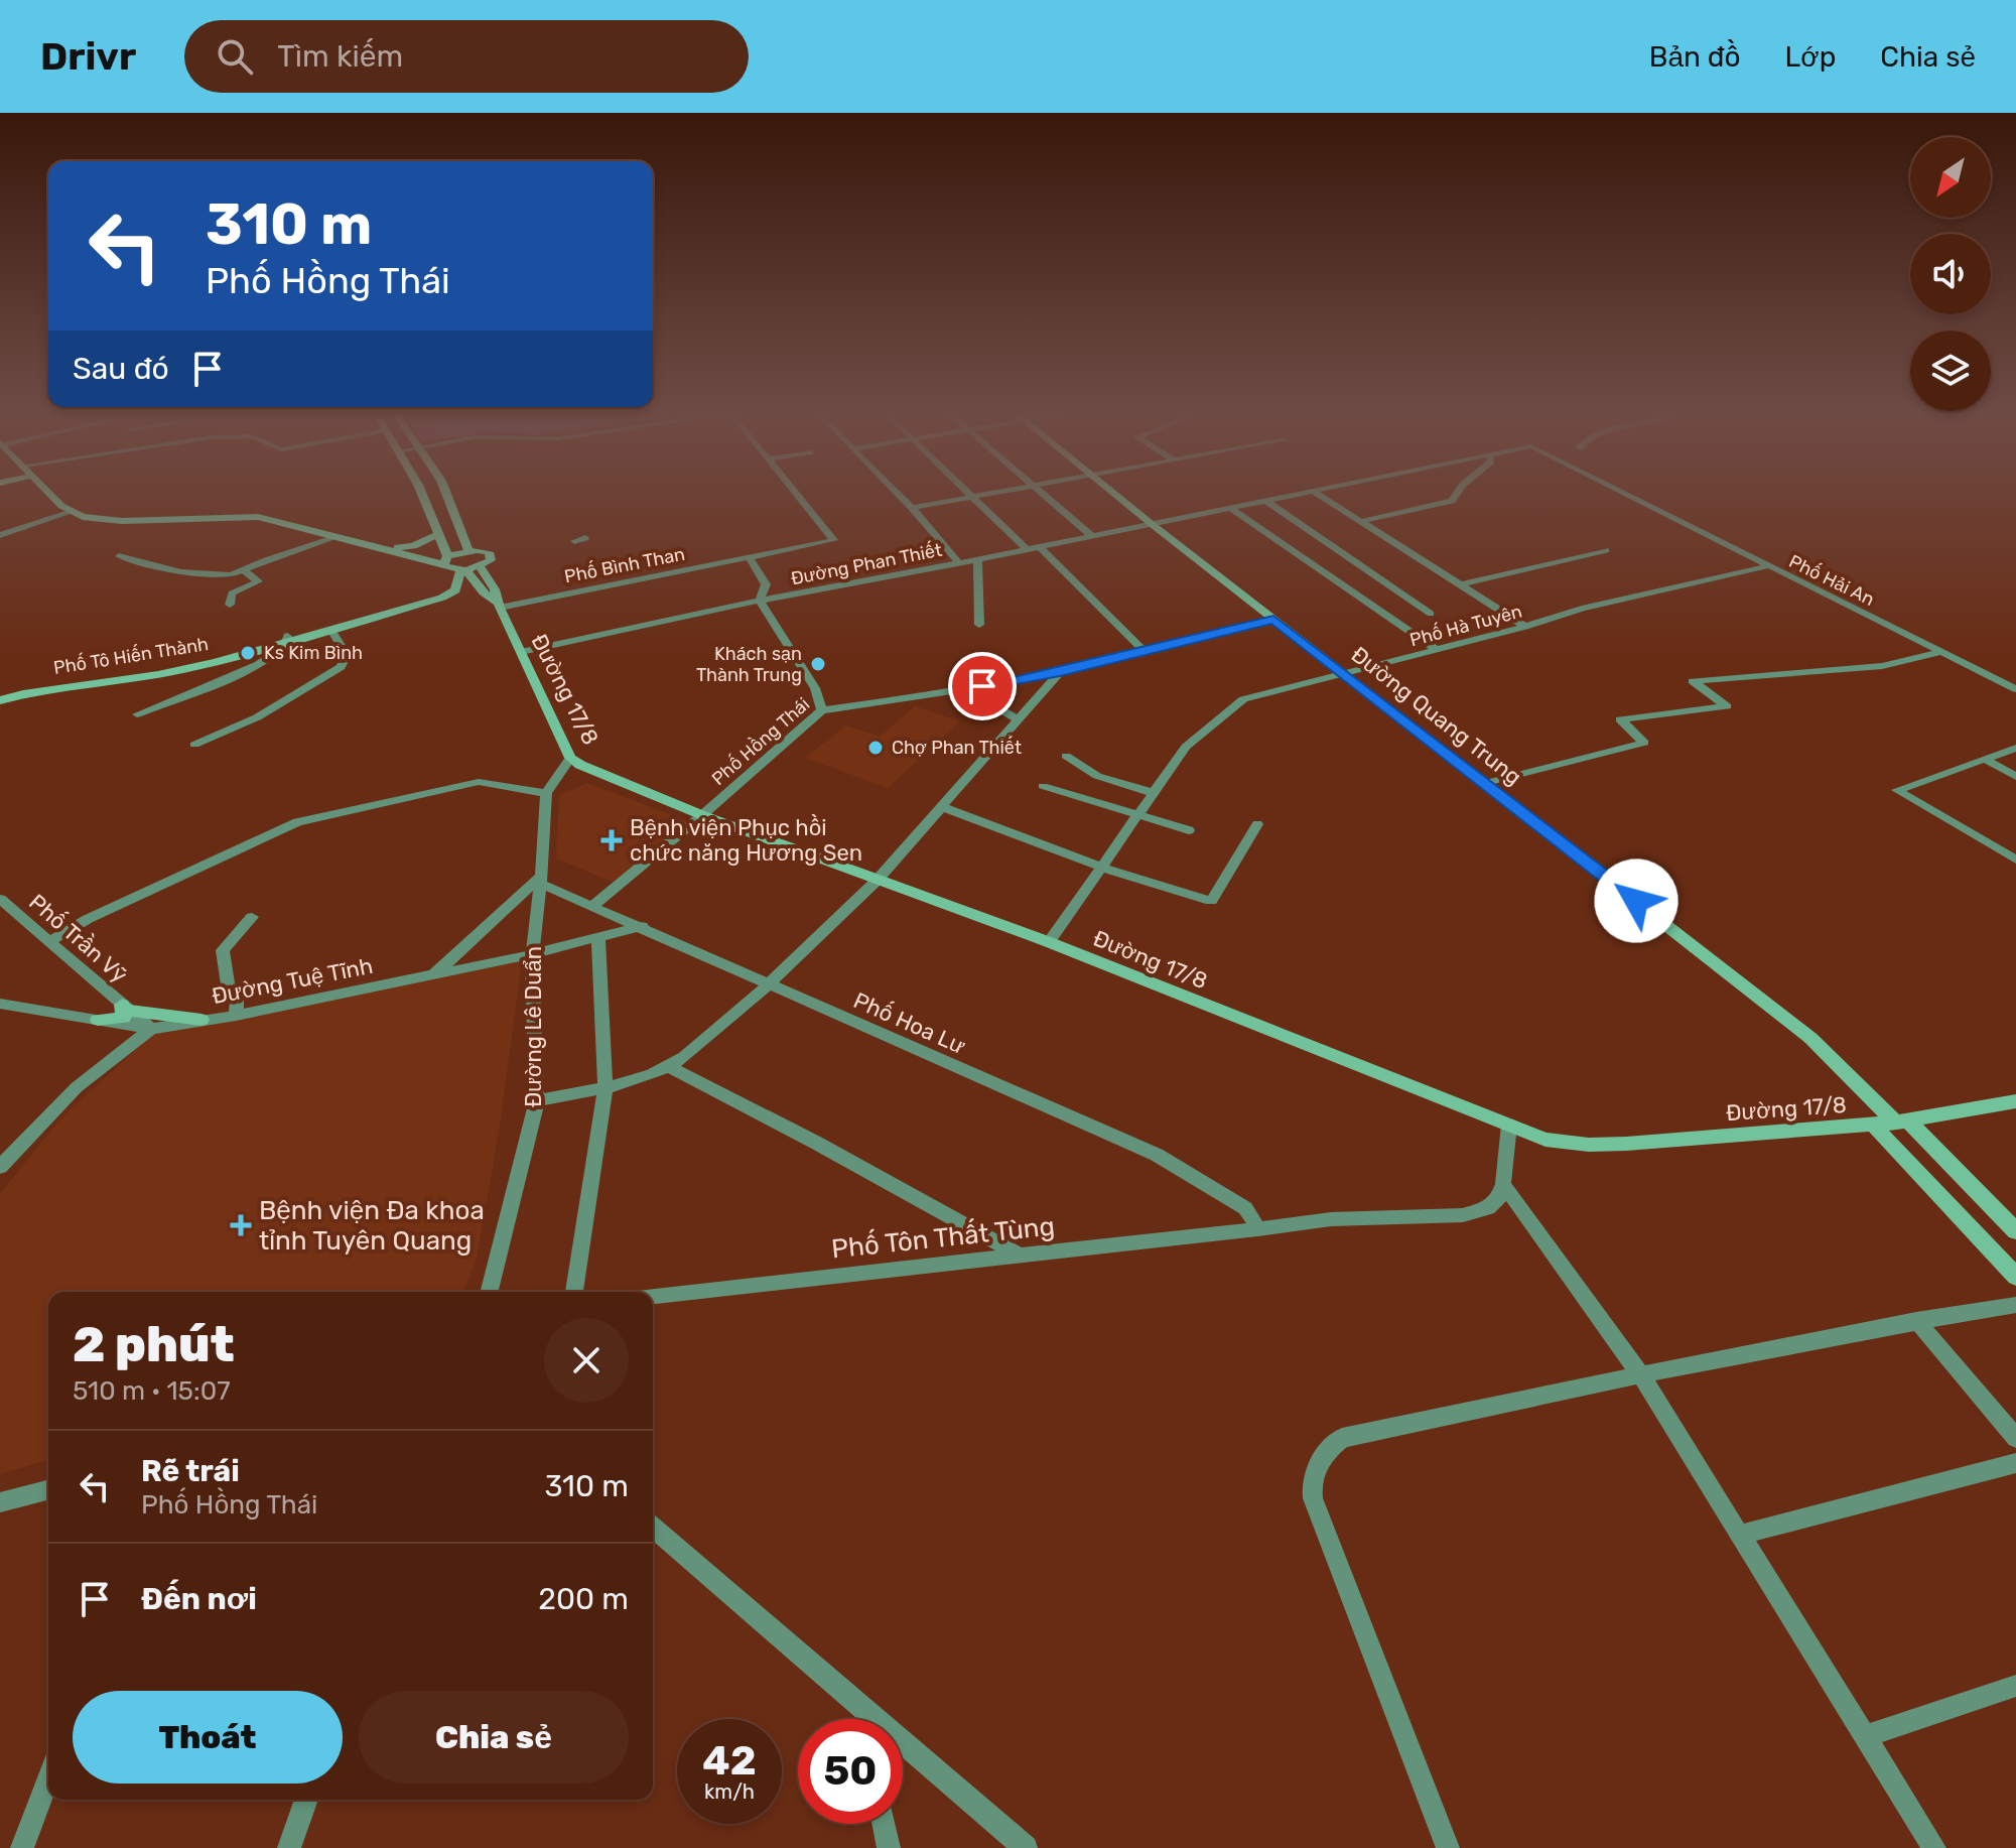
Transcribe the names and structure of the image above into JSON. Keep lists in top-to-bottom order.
{
  "streets": {
    "main road": [
      "Phố Tô Hiến Thành",
      "Đường 17/8",
      "Đường Quang Trung",
      "Phố Trần Vỹ"
    ],
    "street": [
      "Đường Phan Thiết",
      "Phố Bình Than",
      "Phố Hải An",
      "Phố Hà Tuyên",
      "Phố Hồng Thái",
      "Đường Tuệ Tĩnh",
      "Phố Hoa Lư",
      "Đường Lê Duẩn",
      "Phố Tôn Thất Tùng"
    ]
  },
  "crossings": [
    ["Đường Phan Thiết", "Đường 17/8"],
    ["Đường Phan Thiết", "Đường Quang Trung"],
    ["Phố Bình Than", "Đường 17/8"],
    ["Phố Hải An", "Phố Hà Tuyên"],
    ["Phố Hà Tuyên", "Đường 17/8"],
    ["Phố Hà Tuyên", "Đường Quang Trung"],
    ["Đường 17/8", "Đường Quang Trung"],
    ["Đường 17/8", "Phố Hồng Thái"],
    ["Đường Quang Trung", "Phố Hồng Thái"],
    ["Phố Hồng Thái", "Phố Hoa Lư"],
    ["Phố Trần Vỹ", "Đường Tuệ Tĩnh"],
    ["Đường Tuệ Tĩnh", "Phố Hoa Lư"],
    ["Đường Tuệ Tĩnh", "Đường Lê Duẩn"],
    ["Phố Hoa Lư", "Đường Lê Duẩn"],
    ["Phố Hoa Lư", "Phố Tôn Thất Tùng"]
  ],
  "places": {
    "other": ["Ks Kim Bình", "Khách sạn Thành Trung", "Chợ Phan Thiết"],
    "health": ["Bệnh viện Phục hồi chức năng Hương Sen", "Bệnh viện Đa khoa tỉnh Tuyên Quang"]
  },
  "north": "bottom left",
  "page": {
    "header": "Drivr",
    "search": "Tìm kiếm",
    "nav": ["Bản đồ", "Lớp", "Chia sẻ"],
    "turn": ["310 m", "Phố Hồng Thái"],
    "then": "Sau đó",
    "heading": ["2 phút", "510 m · 15:07"],
    "list": [
      {
        "name": "Rẽ trái",
        "note": "Phố Hồng Thái",
        "value": "310 m"
      },
      {
        "name": "Đến nơi",
        "value": "200 m"
      }
    ],
    "buttons": ["Thoát", "Chia sẻ"],
    "speed": "42 km/h",
    "limit": "50"
  }
}
